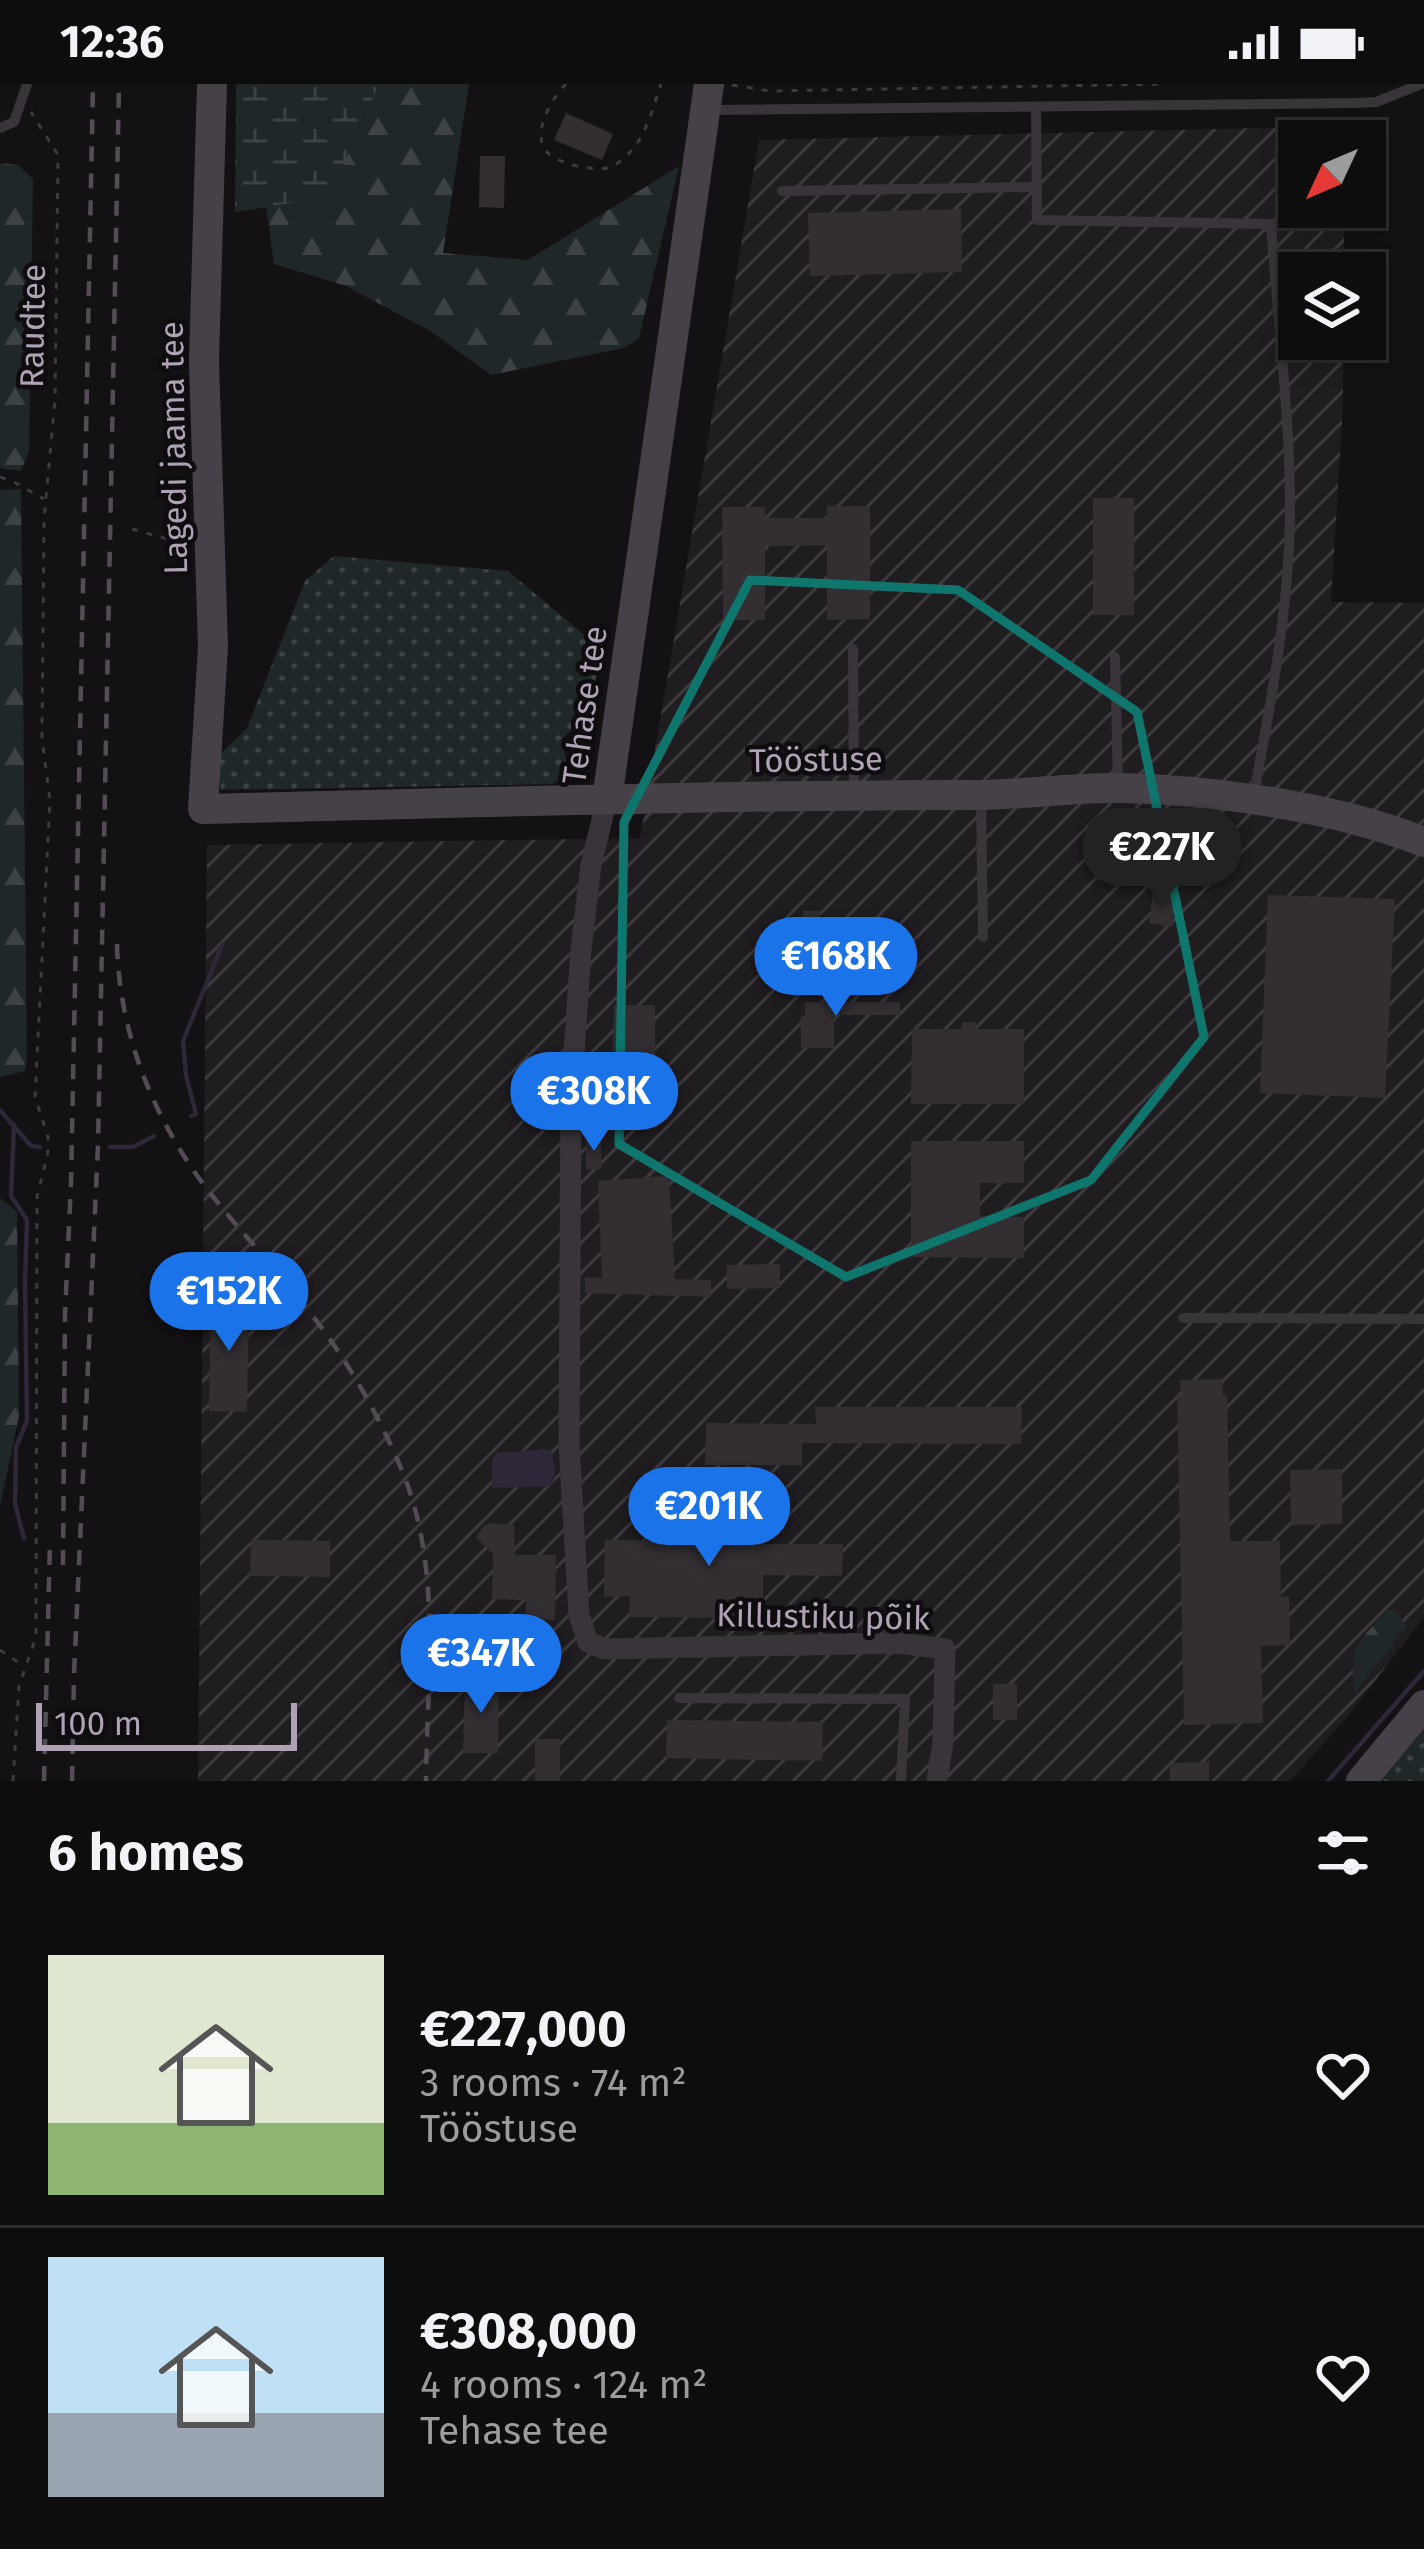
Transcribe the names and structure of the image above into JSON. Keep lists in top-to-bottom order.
{
  "streets": {
    "street": [
      "Lagedi jaama tee",
      "Tehase tee",
      "Tööstuse",
      "Killustiku põik"
    ],
    "path": ["Raudtee"]
  },
  "crossings": [
    ["Lagedi jaama tee", "Tööstuse"],
    ["Tehase tee", "Tööstuse"],
    ["Tehase tee", "Killustiku põik"]
  ],
  "scale_bar": "100 m",
  "north": "bottom left",
  "page": {
    "status": "12:36",
    "price": [
      "€227K",
      "€168K",
      "€308K",
      "€152K",
      "€201K",
      "€347K"
    ],
    "scale": "100 m",
    "heading": "6 homes",
    "list": [
      {
        "name": "€227,000",
        "note": "3 rooms · 74 m² · Tööstuse"
      },
      {
        "name": "€308,000",
        "note": "4 rooms · 124 m² · Tehase tee"
      }
    ]
  }
}
